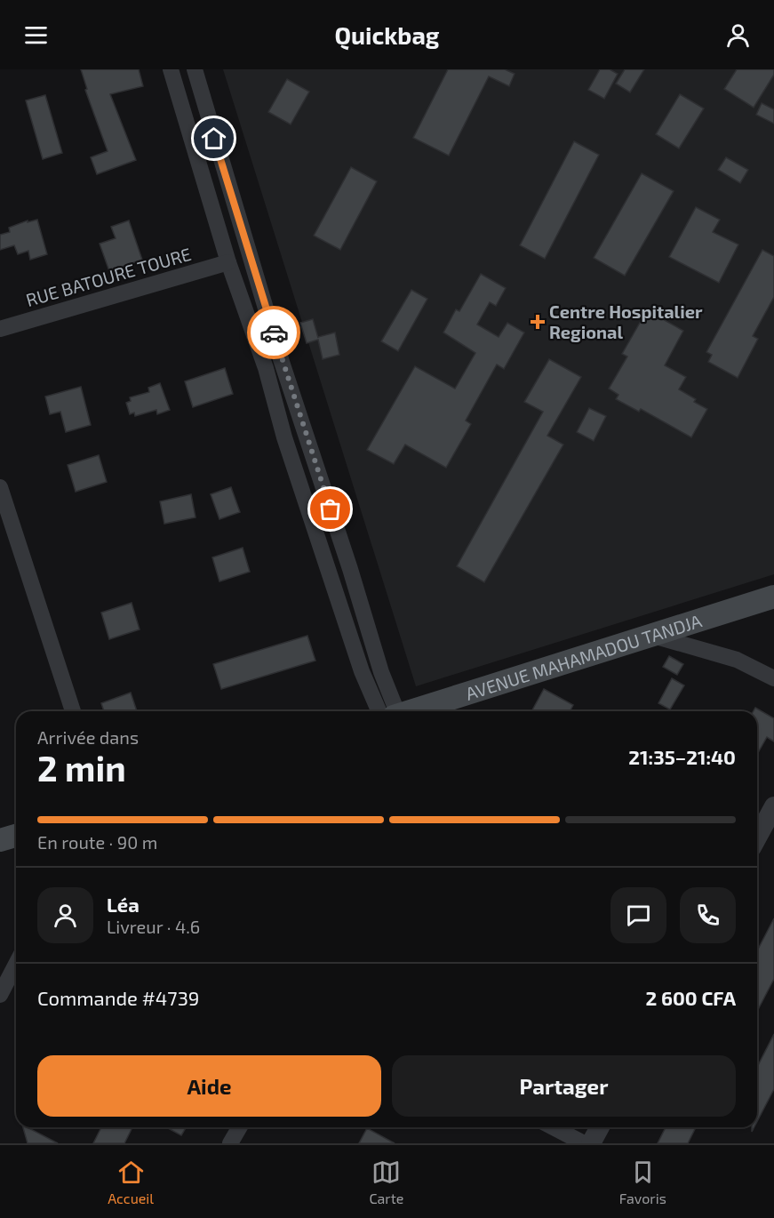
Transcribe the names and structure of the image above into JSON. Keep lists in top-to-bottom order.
{
  "streets": {
    "main road": ["AVENUE MAHAMADOU TANDJA"],
    "street": ["RUE BATOURE TOURE"]
  },
  "places": {
    "health": ["Centre Hospitalier Regional"]
  },
  "page": {
    "header": "Quickbag",
    "heading": ["2 min", "Arrivée dans", "21:35–21:40"],
    "panel": [
      "Léa",
      "Livreur · 4.6",
      "Commande #4739",
      "2 600 CFA"
    ],
    "bar": "En route · 90 m",
    "buttons": ["Aide", "Partager"],
    "tabs": ["Accueil", "Carte", "Favoris"]
  }
}
